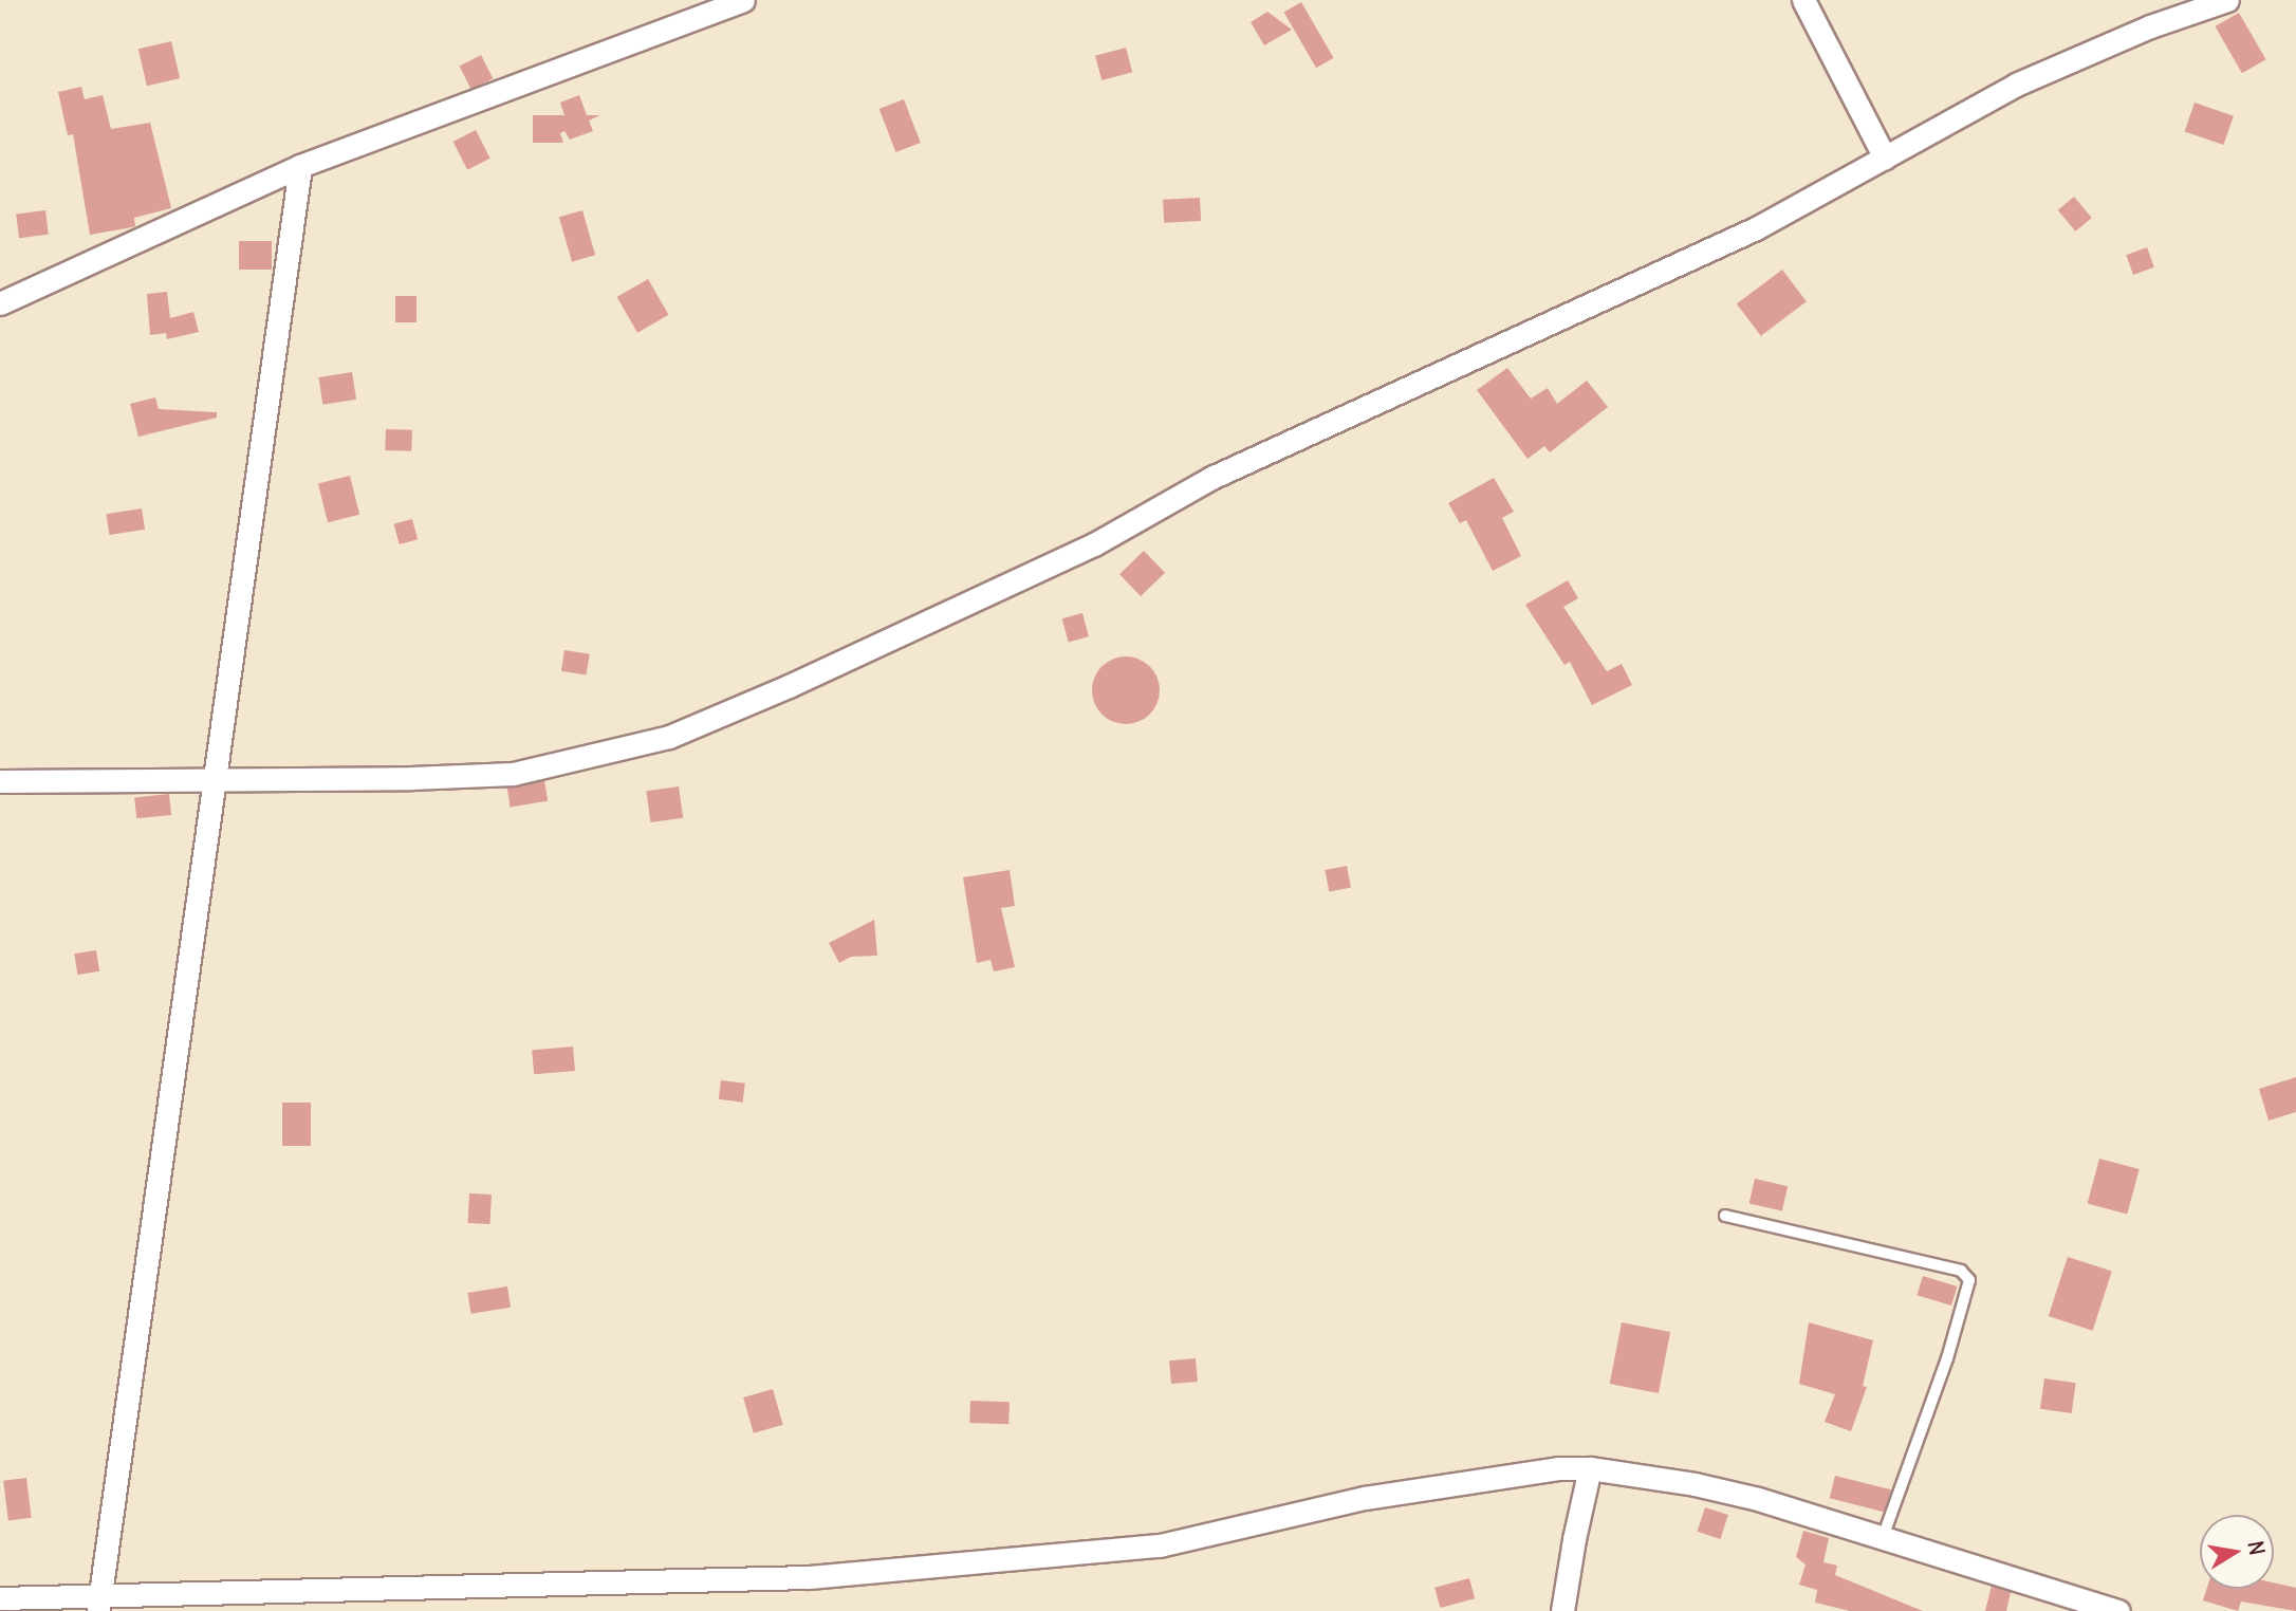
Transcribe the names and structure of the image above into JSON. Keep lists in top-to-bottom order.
{
  "north": "right"
}
